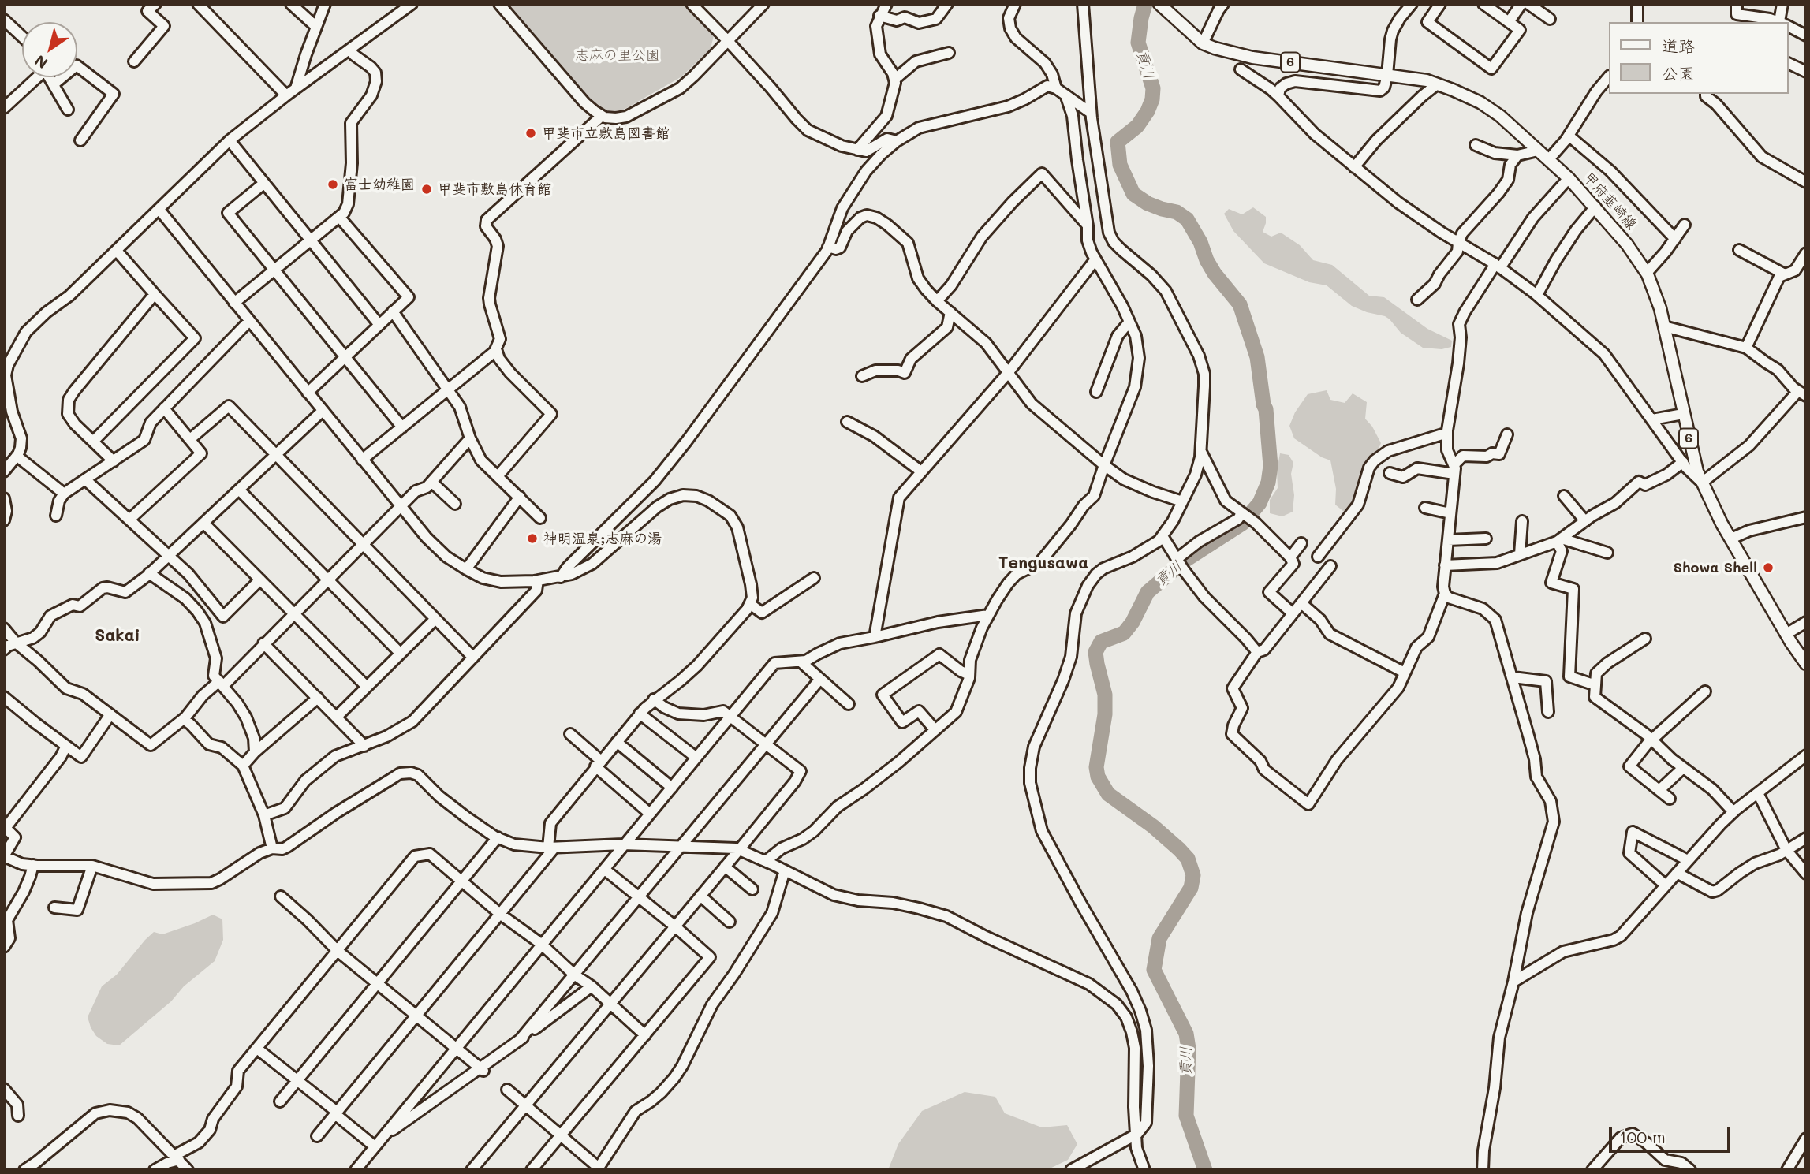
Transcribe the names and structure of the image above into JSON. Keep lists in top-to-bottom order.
{
  "streets": {
    "main road": ["6", "甲府韮崎線"]
  },
  "districts": ["Tengusawa", "Sakai"],
  "water": ["貢川"],
  "parks": ["志麻の里公園"],
  "places": [
    "甲斐市立敷島図書館",
    "富士幼稚園",
    "甲斐市敷島体育館",
    "神明温泉;志麻の湯",
    "Showa Shell"
  ],
  "legend": ["道路", "公園"],
  "scale_bar": "100 m",
  "north": "bottom left"
}
